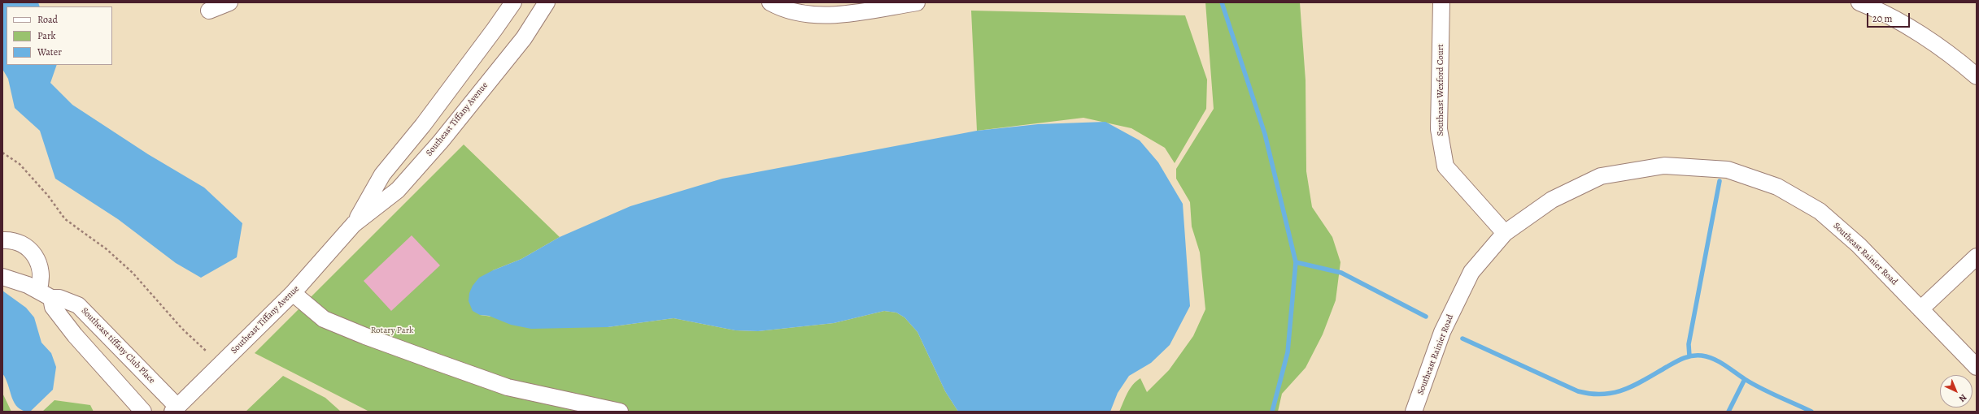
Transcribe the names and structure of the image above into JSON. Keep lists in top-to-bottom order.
{
  "streets": {
    "street": [
      "Southeast Wexford Court",
      "Southeast Tiffany Avenue",
      "Southeast Rainier Road",
      "Southeast tiffany Club Place"
    ]
  },
  "crossings": [
    ["Southeast Wexford Court", "Southeast Rainier Road"],
    ["Southeast Tiffany Avenue", "Southeast tiffany Club Place"]
  ],
  "parks": ["Rotary Park"],
  "legend": ["Road", "Park", "Water"],
  "scale_bar": "20 m",
  "north": "bottom right"
}
